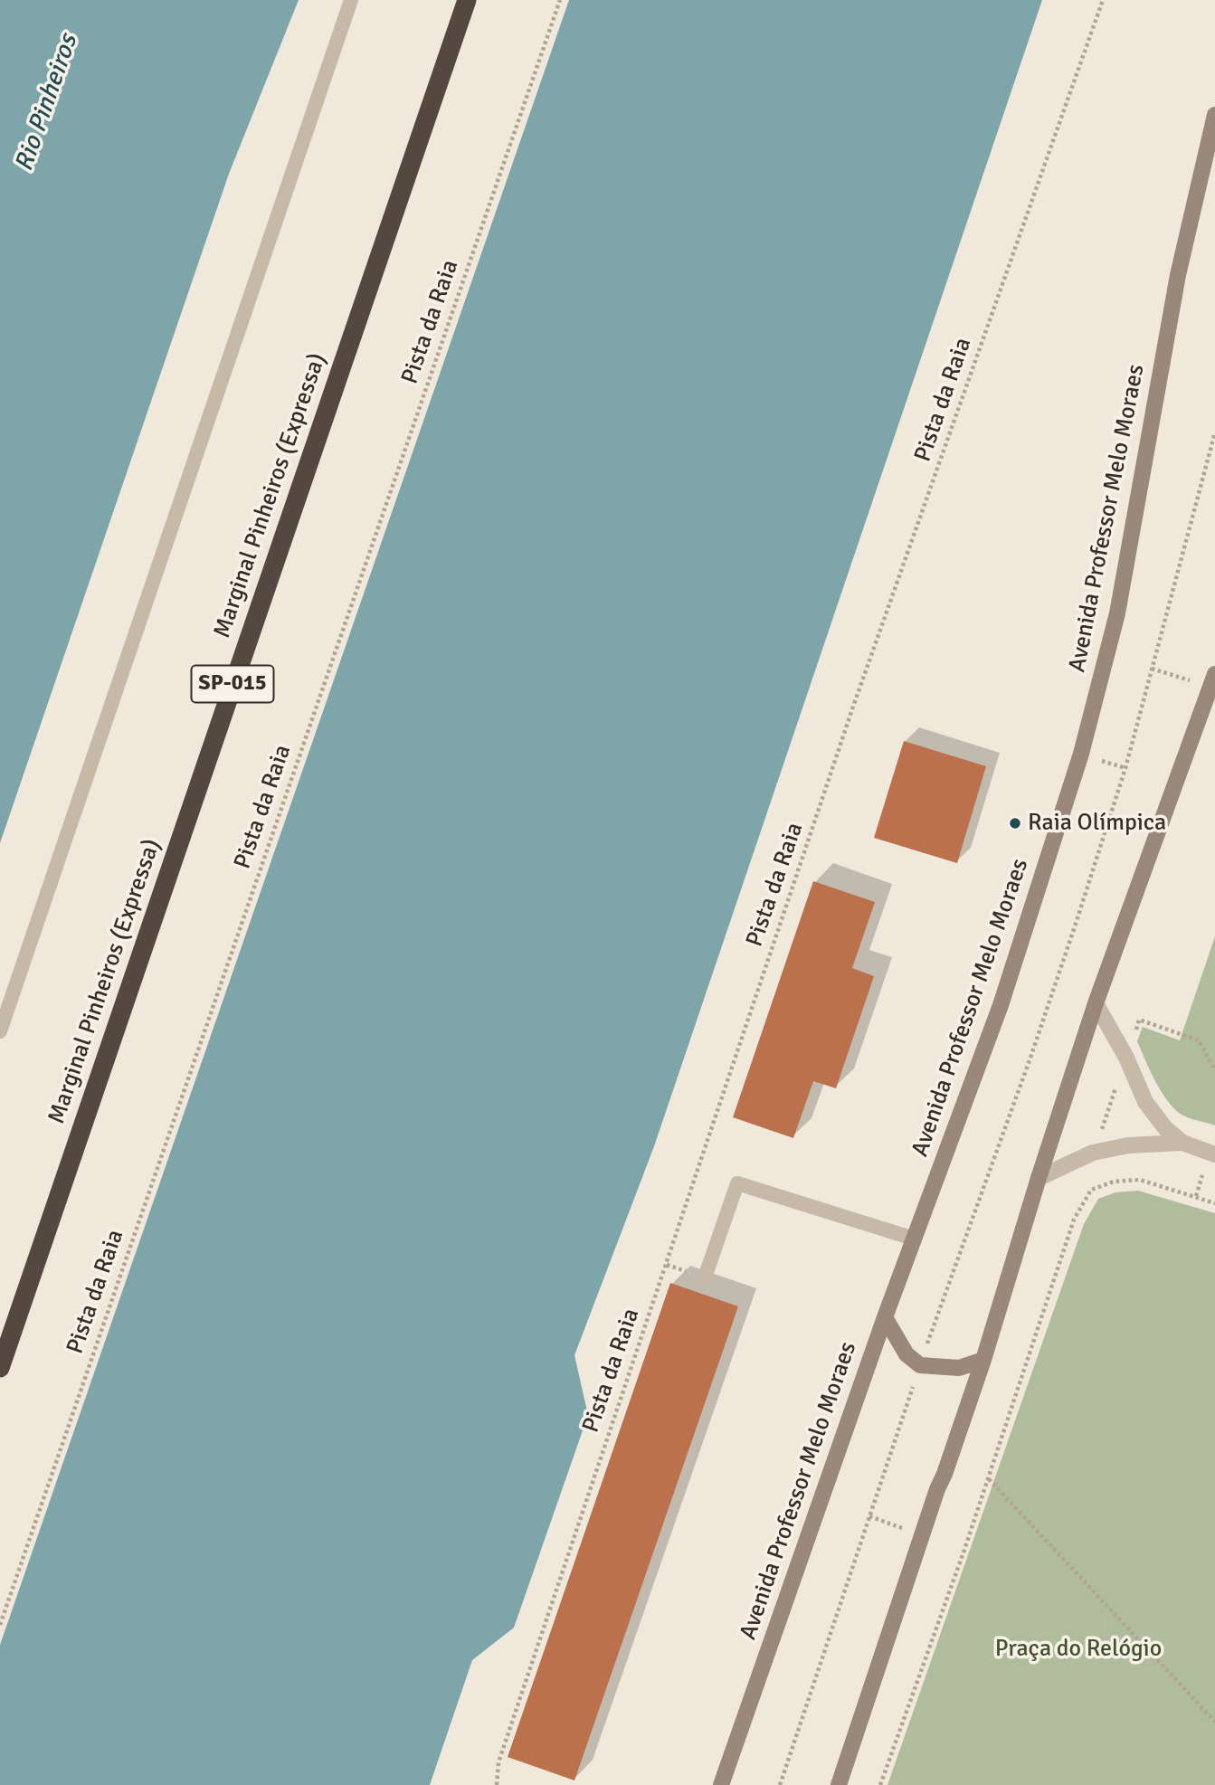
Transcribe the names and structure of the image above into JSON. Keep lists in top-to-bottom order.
{
  "streets": {
    "highway": ["Marginal Pinheiros (Expressa)", "SP-015"],
    "street": ["Avenida Professor Melo Moraes"],
    "path": ["Pista da Raia"]
  },
  "water": ["Rio Pinheiros"],
  "parks": ["Praça do Relógio"],
  "places": ["Raia Olímpica"]
}
